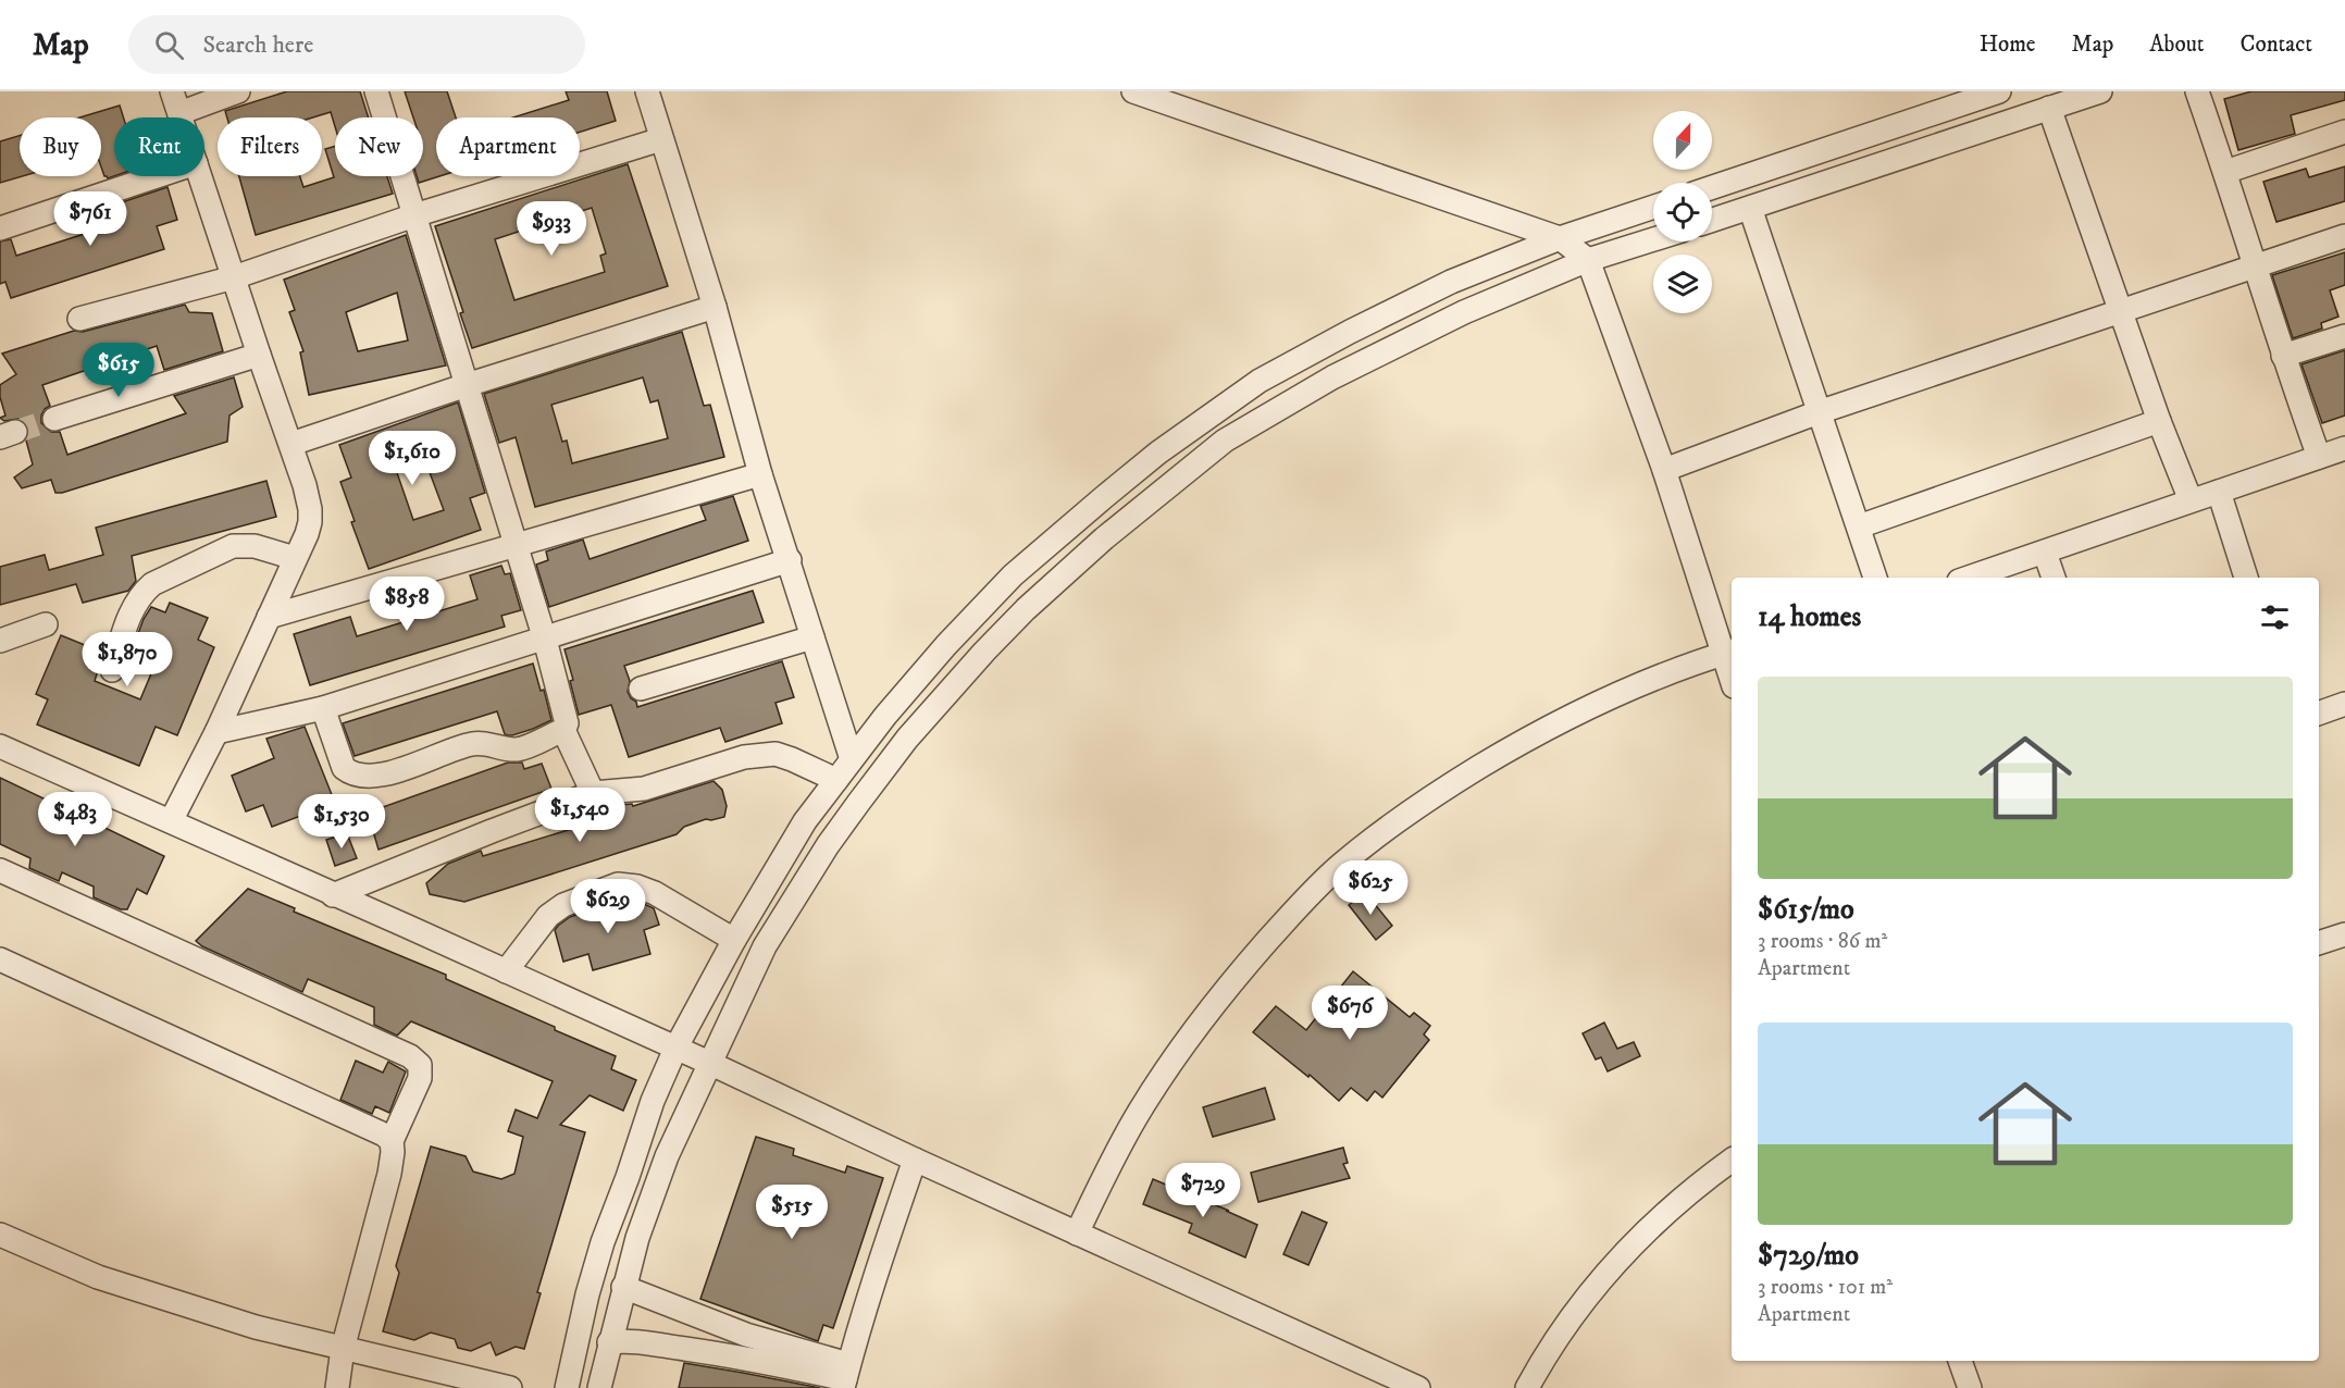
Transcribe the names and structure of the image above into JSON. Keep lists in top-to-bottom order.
{
  "north": "top",
  "page": {
    "header": "Map",
    "search": "Search here",
    "nav": [
      "Home",
      "Map",
      "About",
      "Contact"
    ],
    "chip": [
      "Buy",
      "Rent",
      "Filters",
      "New",
      "Apartment"
    ],
    "price": [
      "$761",
      "$933",
      "$615",
      "$1,610",
      "$858",
      "$1,870",
      "$1,540",
      "$483",
      "$1,530",
      "$625",
      "$629",
      "$676",
      "$729",
      "$515"
    ],
    "heading": "14 homes",
    "list": [
      {
        "name": "$615/mo",
        "note": "3 rooms · 86 m² · Apartment"
      },
      {
        "name": "$729/mo",
        "note": "3 rooms · 101 m² · Apartment"
      }
    ]
  }
}
